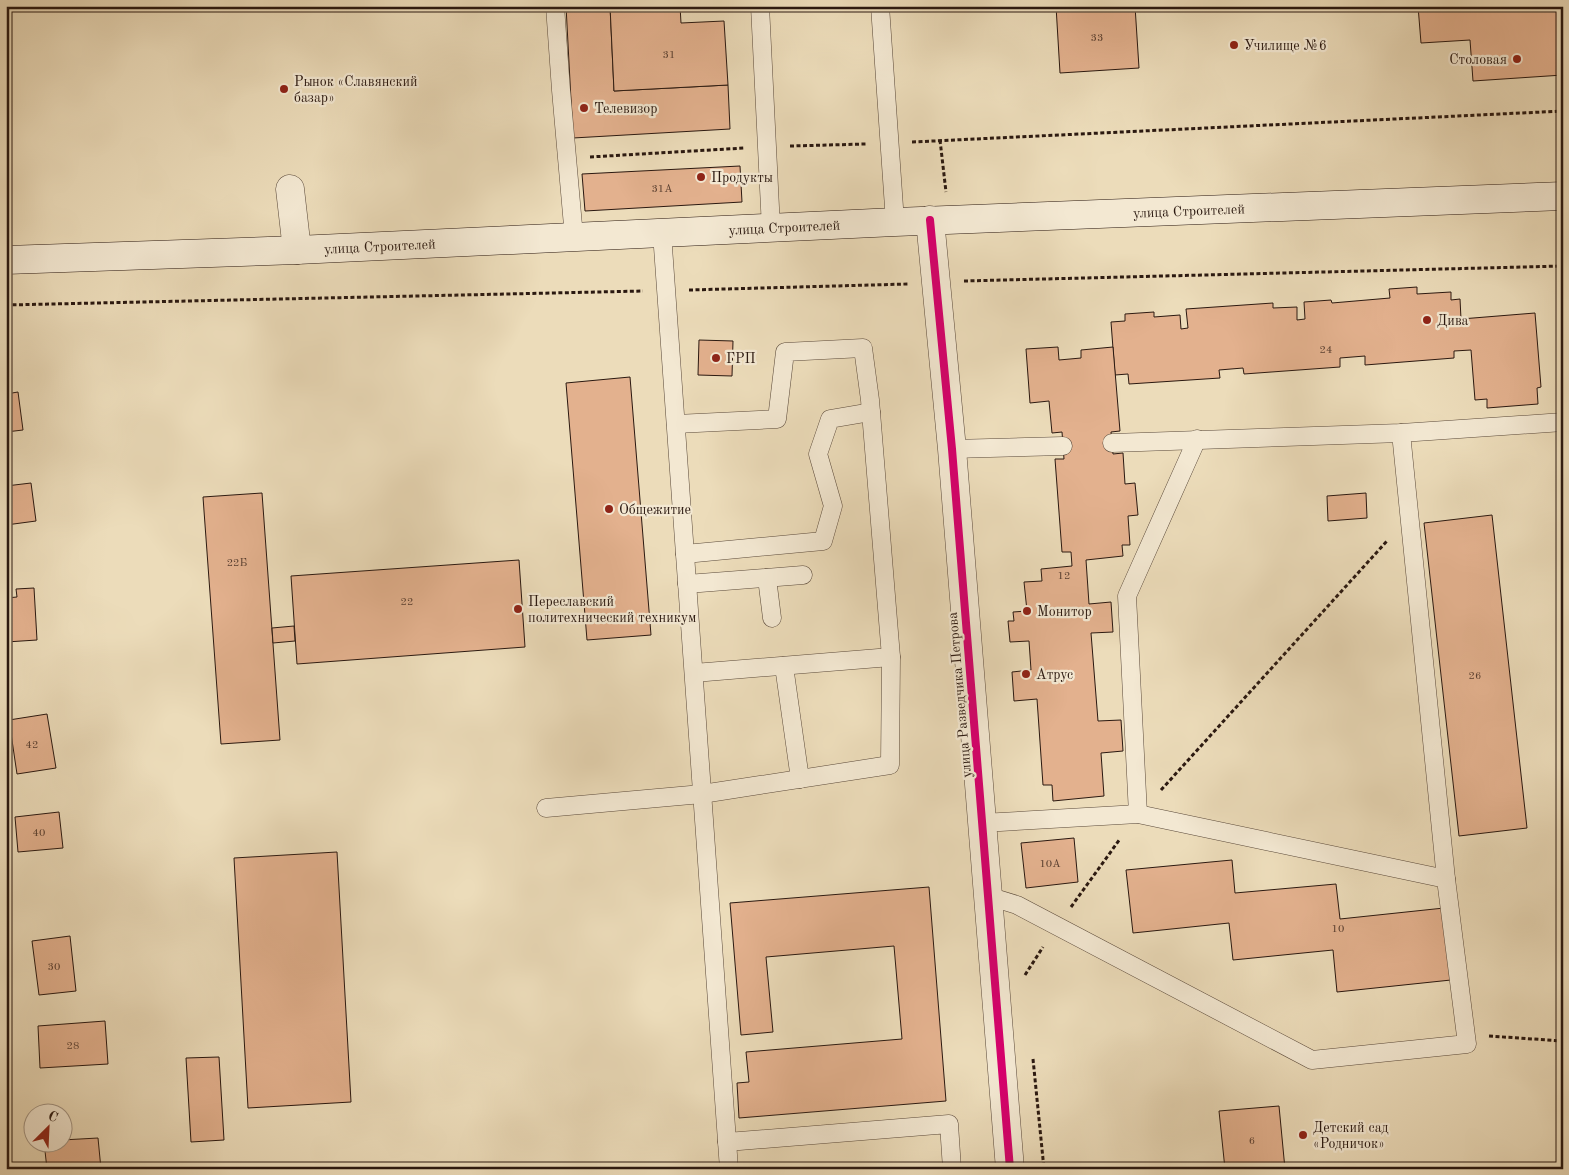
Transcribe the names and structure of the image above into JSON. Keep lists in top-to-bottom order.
{
  "streets": {
    "main road": ["улица Строителей", "улица Разведчика Петрова"]
  },
  "crossings": [
    ["улица Строителей", "улица Разведчика Петрова"]
  ],
  "places": [
    "Училище №6",
    "Столовая",
    "Рынок «Славянский базар»",
    "Телевизор",
    "Продукты",
    "Дива",
    "ГРП",
    "Общежитие",
    "Переславский политехнический техникум",
    "Монитор",
    "Атрус",
    "Детский сад «Родничок»"
  ],
  "house_numbers": [
    "33",
    "31",
    "31А",
    "24",
    "22Б",
    "12",
    "22",
    "26",
    "42",
    "40",
    "10А",
    "10",
    "30",
    "28",
    "6"
  ],
  "north": "top right"
}
